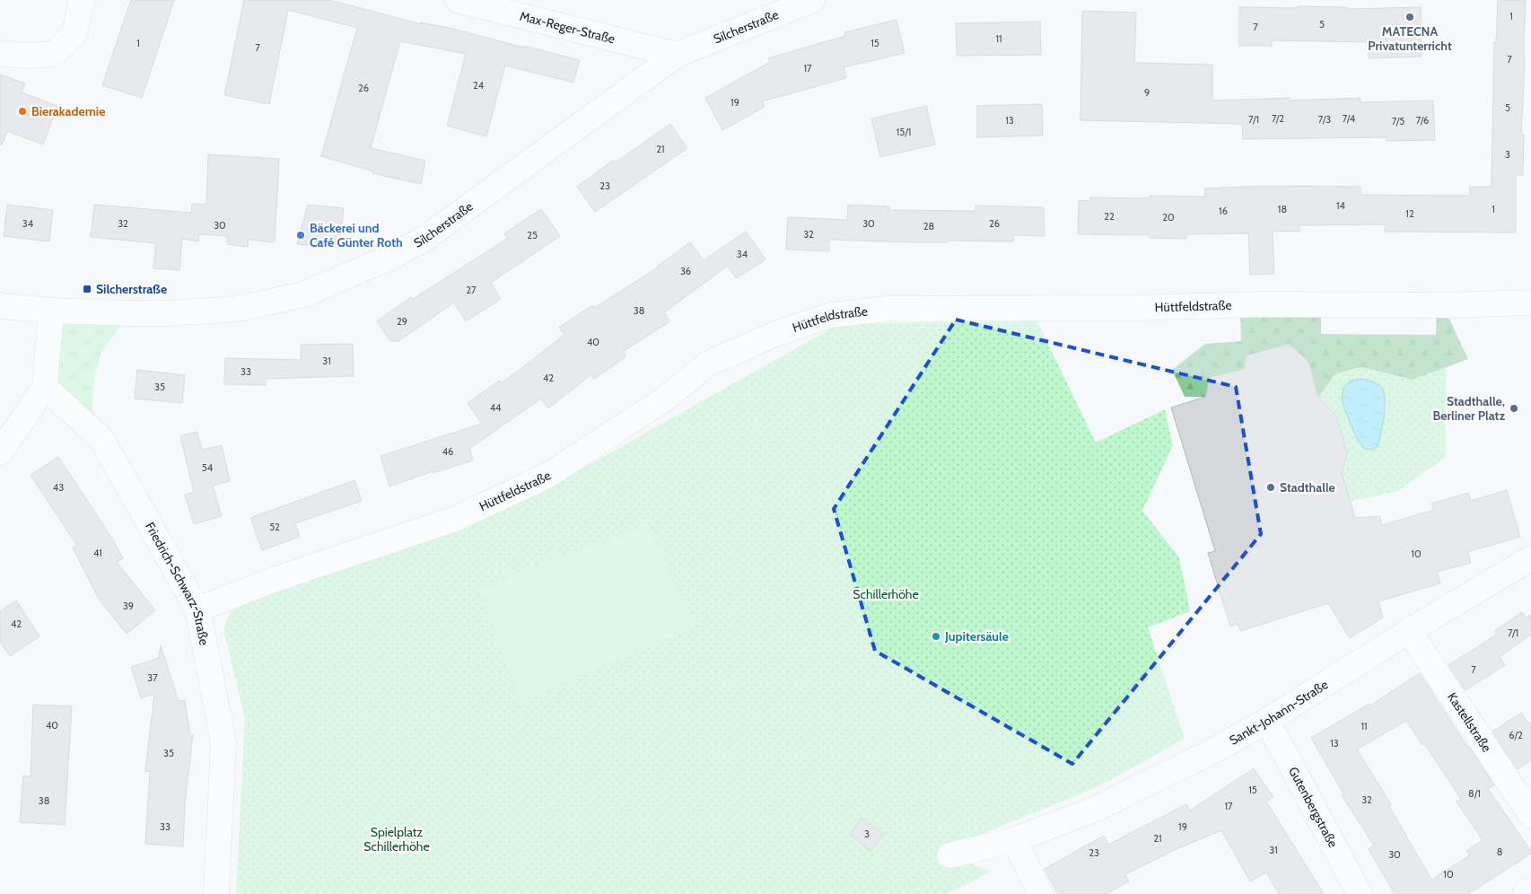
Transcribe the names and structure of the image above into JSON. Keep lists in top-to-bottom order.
{
  "streets": {
    "street": [
      "Silcherstraße",
      "Max-Reger-Straße",
      "Hüttfeldstraße",
      "Friedrich-Schwarz-Straße",
      "Sankt-Johann-Straße",
      "Kastellstraße",
      "Gutenbergstraße"
    ]
  },
  "crossings": [
    ["Silcherstraße", "Max-Reger-Straße"],
    ["Hüttfeldstraße", "Friedrich-Schwarz-Straße"],
    ["Sankt-Johann-Straße", "Kastellstraße"],
    ["Sankt-Johann-Straße", "Gutenbergstraße"]
  ],
  "parks": ["Schillerhöhe", "Spielplatz Schillerhöhe"],
  "places": {
    "other": [
      "MATECNA Privatunterricht",
      "Bierakademie",
      "Bäckerei und Café Günter Roth",
      "Stadthalle, Berliner Platz",
      "Stadthalle",
      "Jupitersäule"
    ],
    "transit": ["Silcherstraße"]
  },
  "house_numbers": [
    "1",
    "5",
    "7",
    "11",
    "1",
    "15",
    "7",
    "7",
    "17",
    "24",
    "26",
    "9",
    "19",
    "5",
    "7/2",
    "7/4",
    "7/1",
    "7/3",
    "13",
    "7/6",
    "7/5",
    "15/1",
    "21",
    "3",
    "23",
    "14",
    "18",
    "1",
    "16",
    "12",
    "22",
    "20",
    "34",
    "32",
    "30",
    "26",
    "30",
    "28",
    "32",
    "25",
    "34",
    "36",
    "27",
    "38",
    "29",
    "40",
    "31",
    "33",
    "42",
    "35",
    "44",
    "46",
    "54",
    "43",
    "52",
    "41",
    "10",
    "39",
    "42",
    "7/1",
    "7",
    "37",
    "40",
    "11",
    "6/2",
    "13",
    "35",
    "15",
    "8/1",
    "32",
    "38",
    "17",
    "33",
    "19",
    "3",
    "21",
    "31",
    "8",
    "23",
    "30",
    "10"
  ]
}
